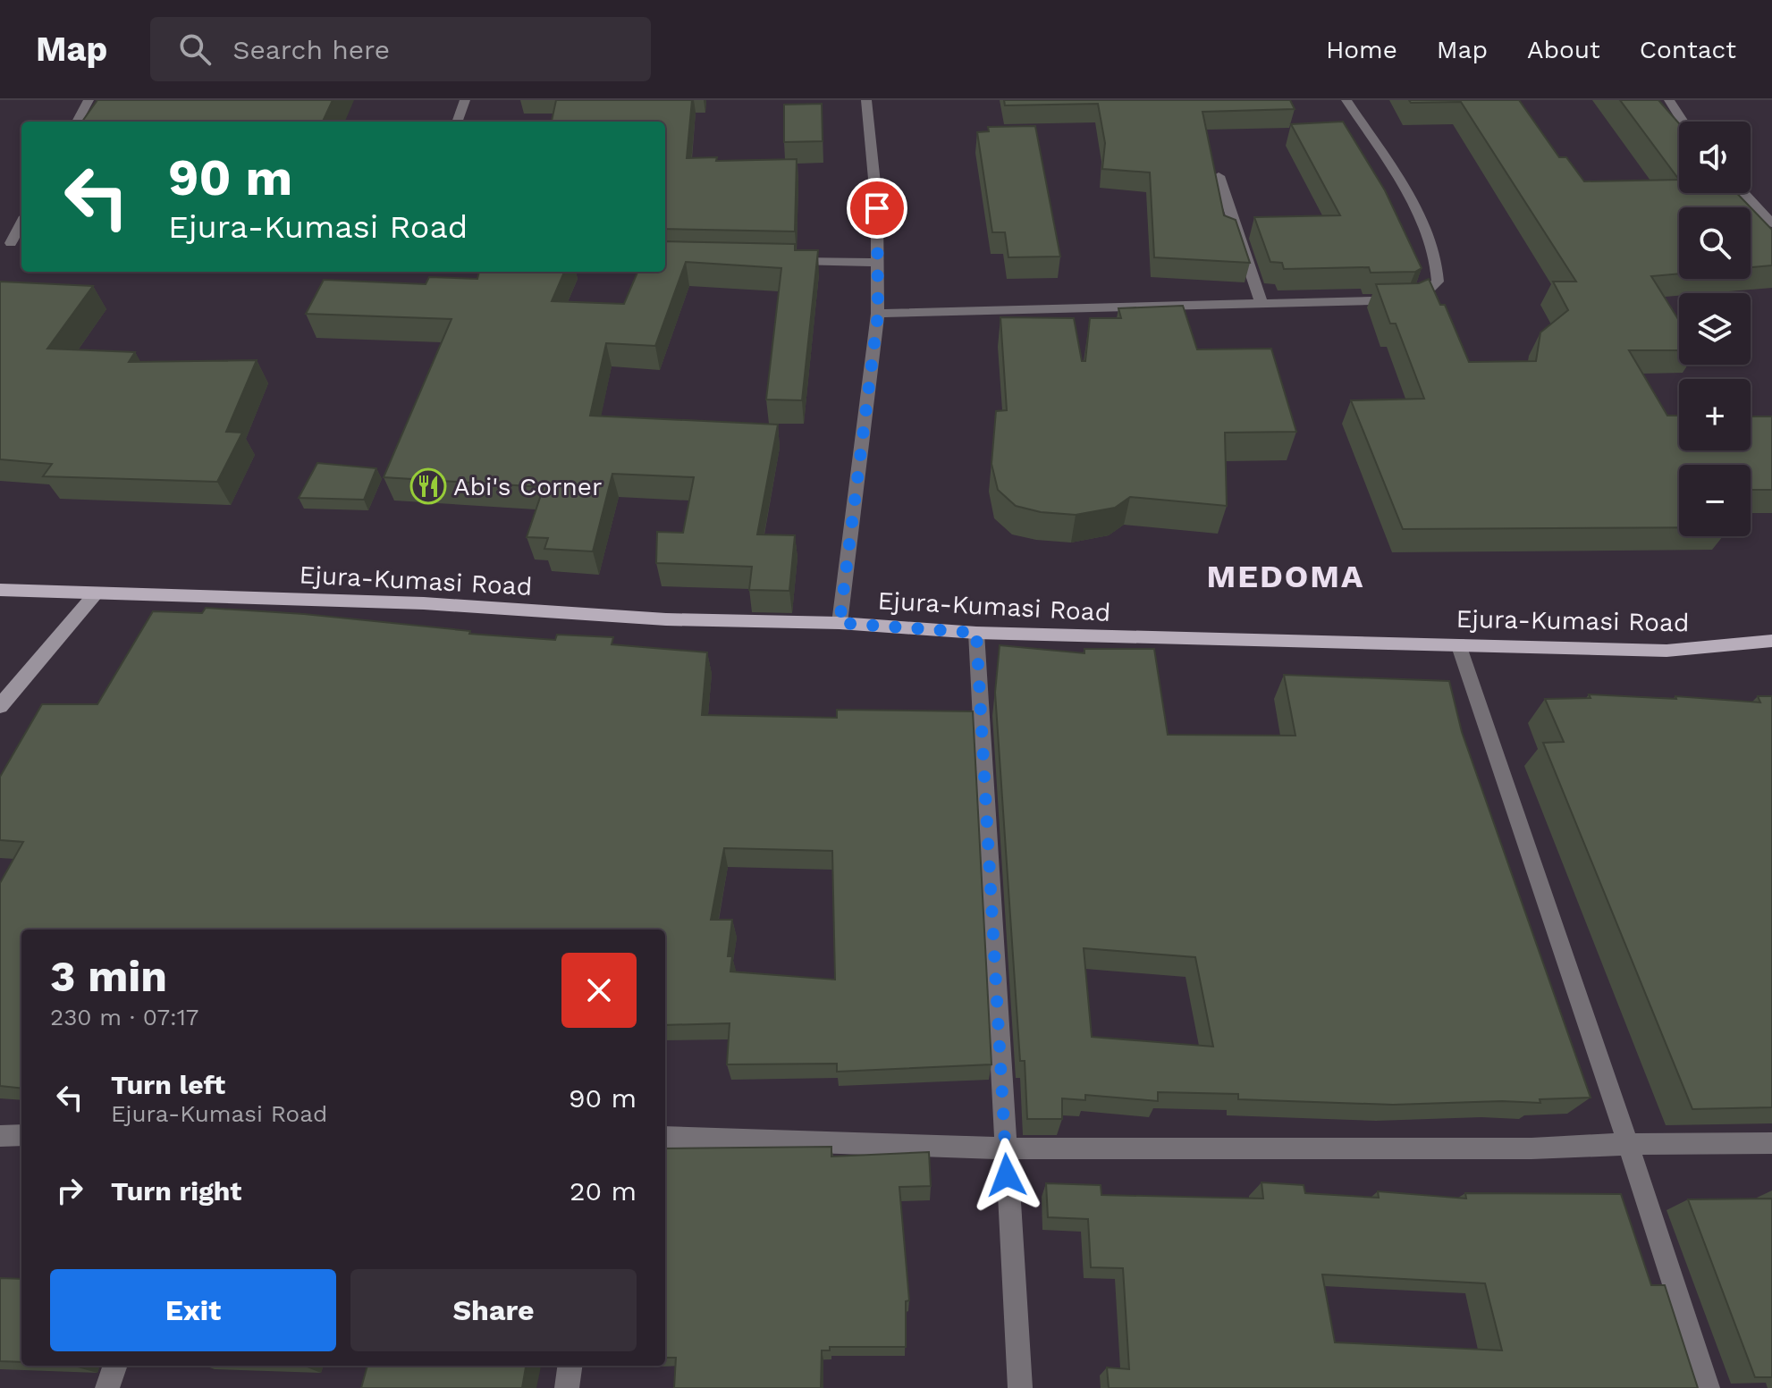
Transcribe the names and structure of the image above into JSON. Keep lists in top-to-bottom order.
{
  "streets": {
    "main road": ["Ejura-Kumasi Road"]
  },
  "districts": ["MEDOMA"],
  "places": {
    "restaurant": ["Abi's Corner"]
  },
  "page": {
    "header": "Map",
    "search": "Search here",
    "nav": [
      "Home",
      "Map",
      "About",
      "Contact"
    ],
    "map_buttons": ["+", "−"],
    "turn": ["90 m", "Ejura-Kumasi Road"],
    "heading": ["3 min", "230 m · 07:17"],
    "list": [
      {
        "name": "Turn left",
        "note": "Ejura-Kumasi Road",
        "value": "90 m"
      },
      {
        "name": "Turn right",
        "value": "20 m"
      }
    ],
    "buttons": ["Exit", "Share"]
  }
}
